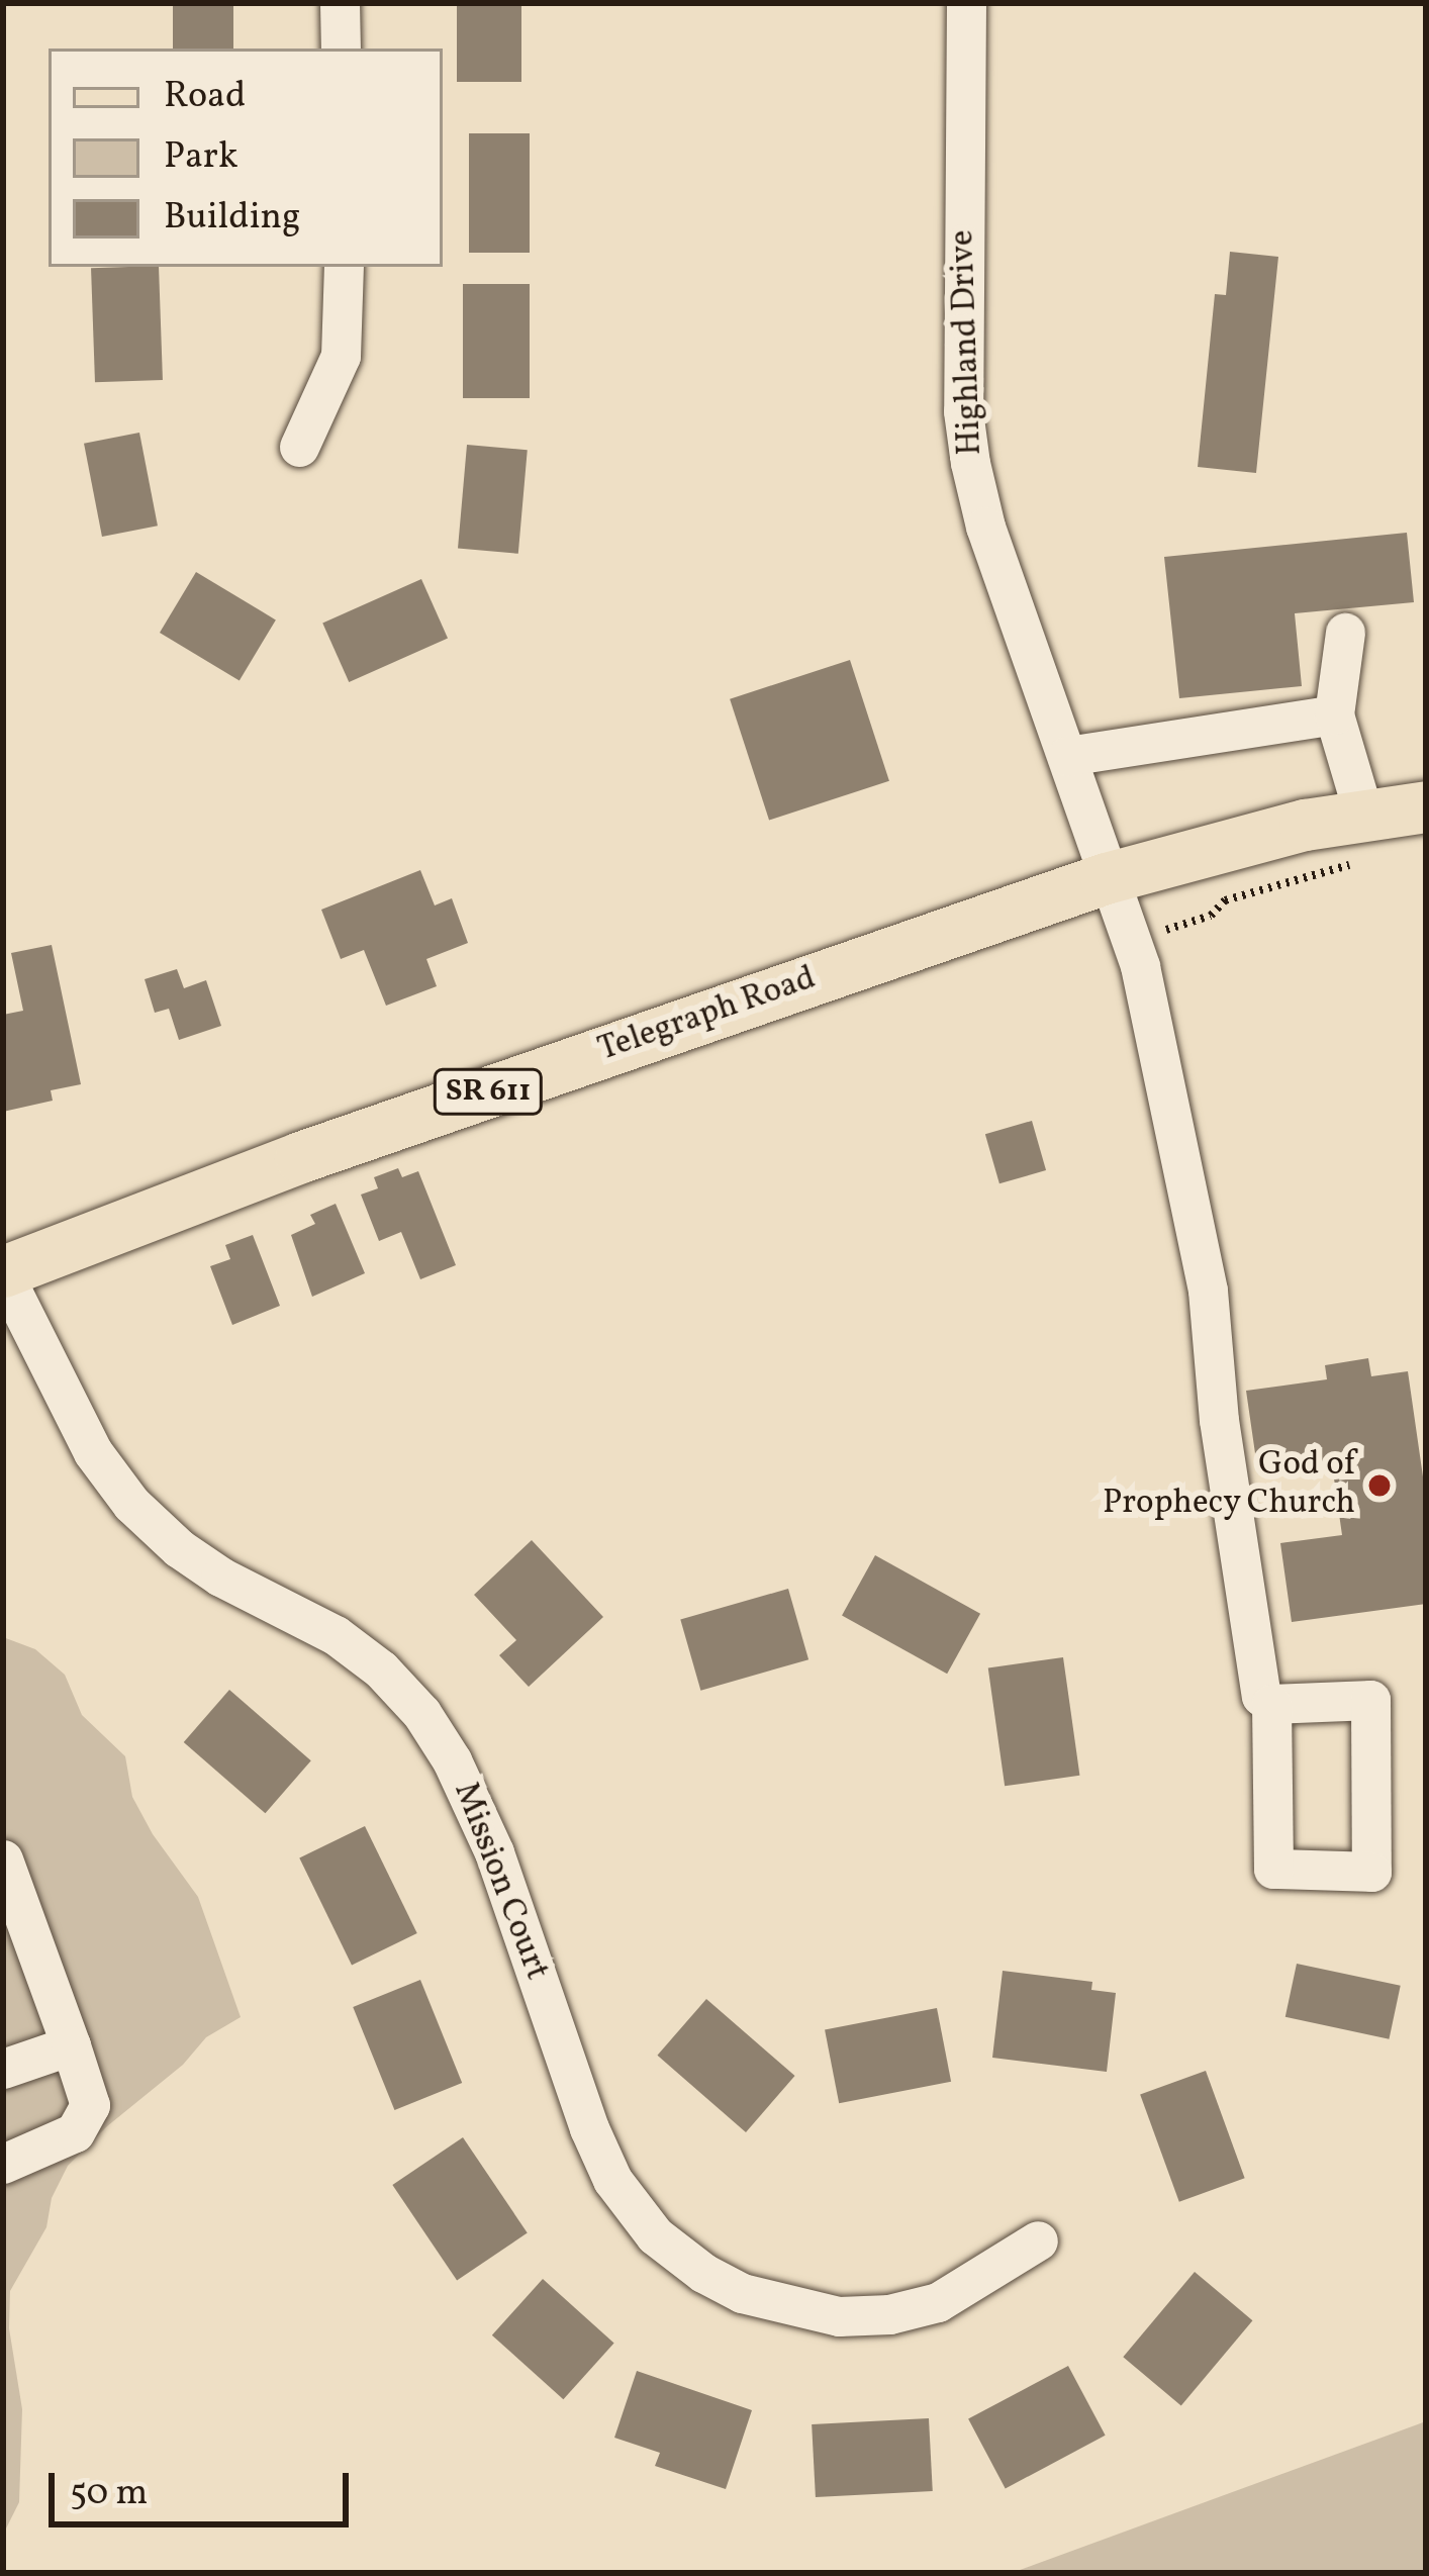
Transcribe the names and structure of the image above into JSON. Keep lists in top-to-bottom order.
{
  "streets": {
    "main road": ["Telegraph Road", "SR 611"],
    "street": ["Highland Drive", "Mission Court"]
  },
  "crossings": [
    ["Highland Drive", "Telegraph Road"],
    ["Telegraph Road", "Mission Court"]
  ],
  "places": ["God of Prophecy Church"],
  "legend": ["Road", "Park", "Building"],
  "scale_bar": "50 m"
}
